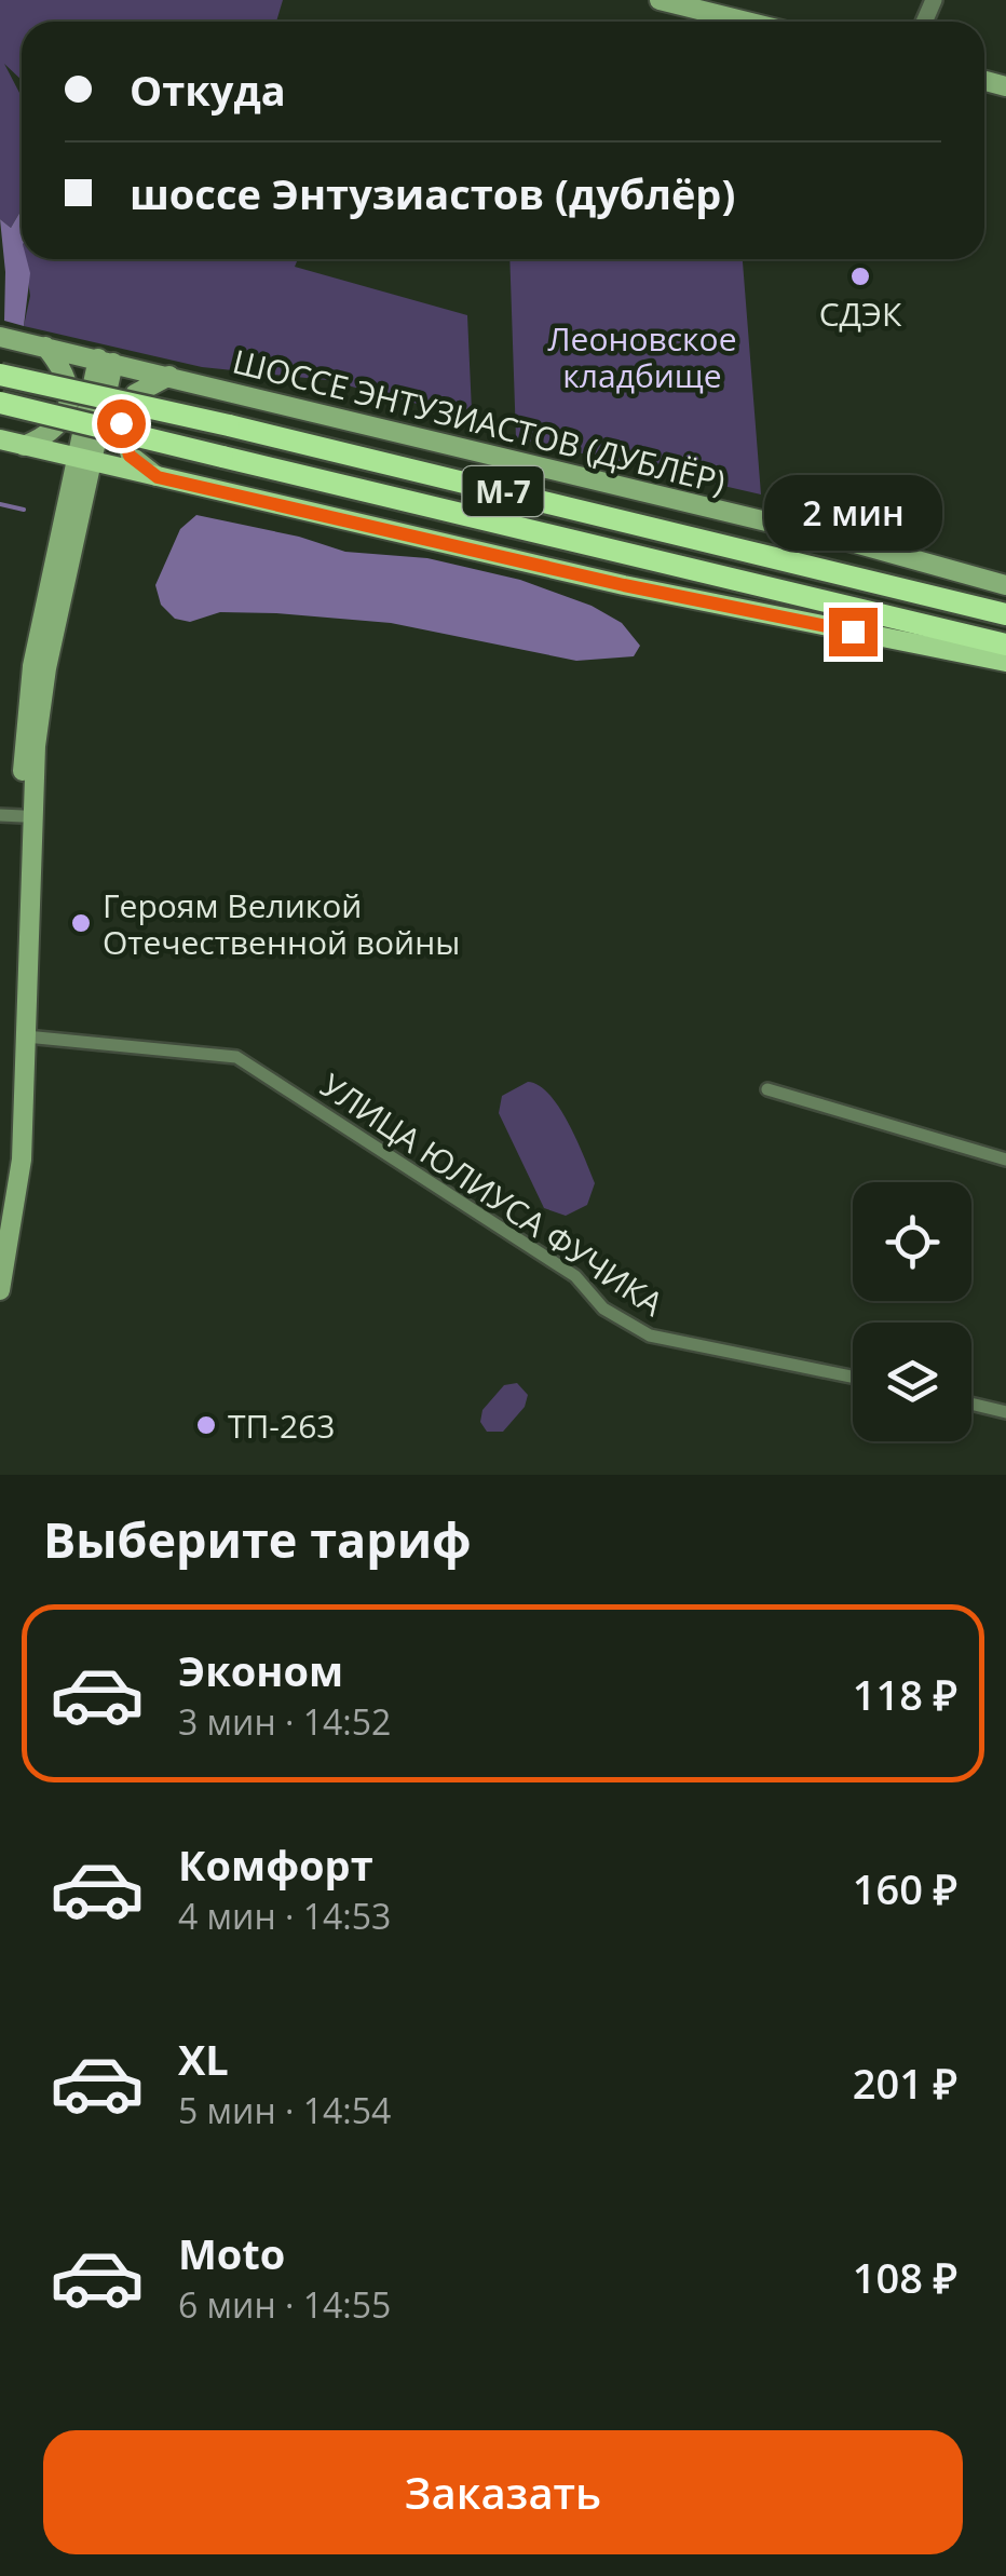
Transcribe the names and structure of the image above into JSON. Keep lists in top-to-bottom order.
{
  "streets": {
    "highway": ["М-7"],
    "main road": ["ШОССЕ ЭНТУЗИАСТОВ (ДУБЛЁР)"],
    "street": ["УЛИЦА ЮЛИУСА ФУЧИКА"]
  },
  "parks": ["Леоновское кладбище"],
  "places": ["СДЭК", "Героям Великой Отечественной войны", "ТП-263"],
  "page": {
    "banner": ["Откуда", "шоссе Энтузиастов (дублёр)"],
    "bubble": "2 мин",
    "heading": "Выберите тариф",
    "list": [
      {
        "name": "Эконом",
        "note": "3 мин · 14:52",
        "value": "118 ₽"
      },
      {
        "name": "Комфорт",
        "note": "4 мин · 14:53",
        "value": "160 ₽"
      },
      {
        "name": "XL",
        "note": "5 мин · 14:54",
        "value": "201 ₽"
      },
      {
        "name": "Moto",
        "note": "6 мин · 14:55",
        "value": "108 ₽"
      }
    ],
    "buttons": "Заказать"
  }
}
